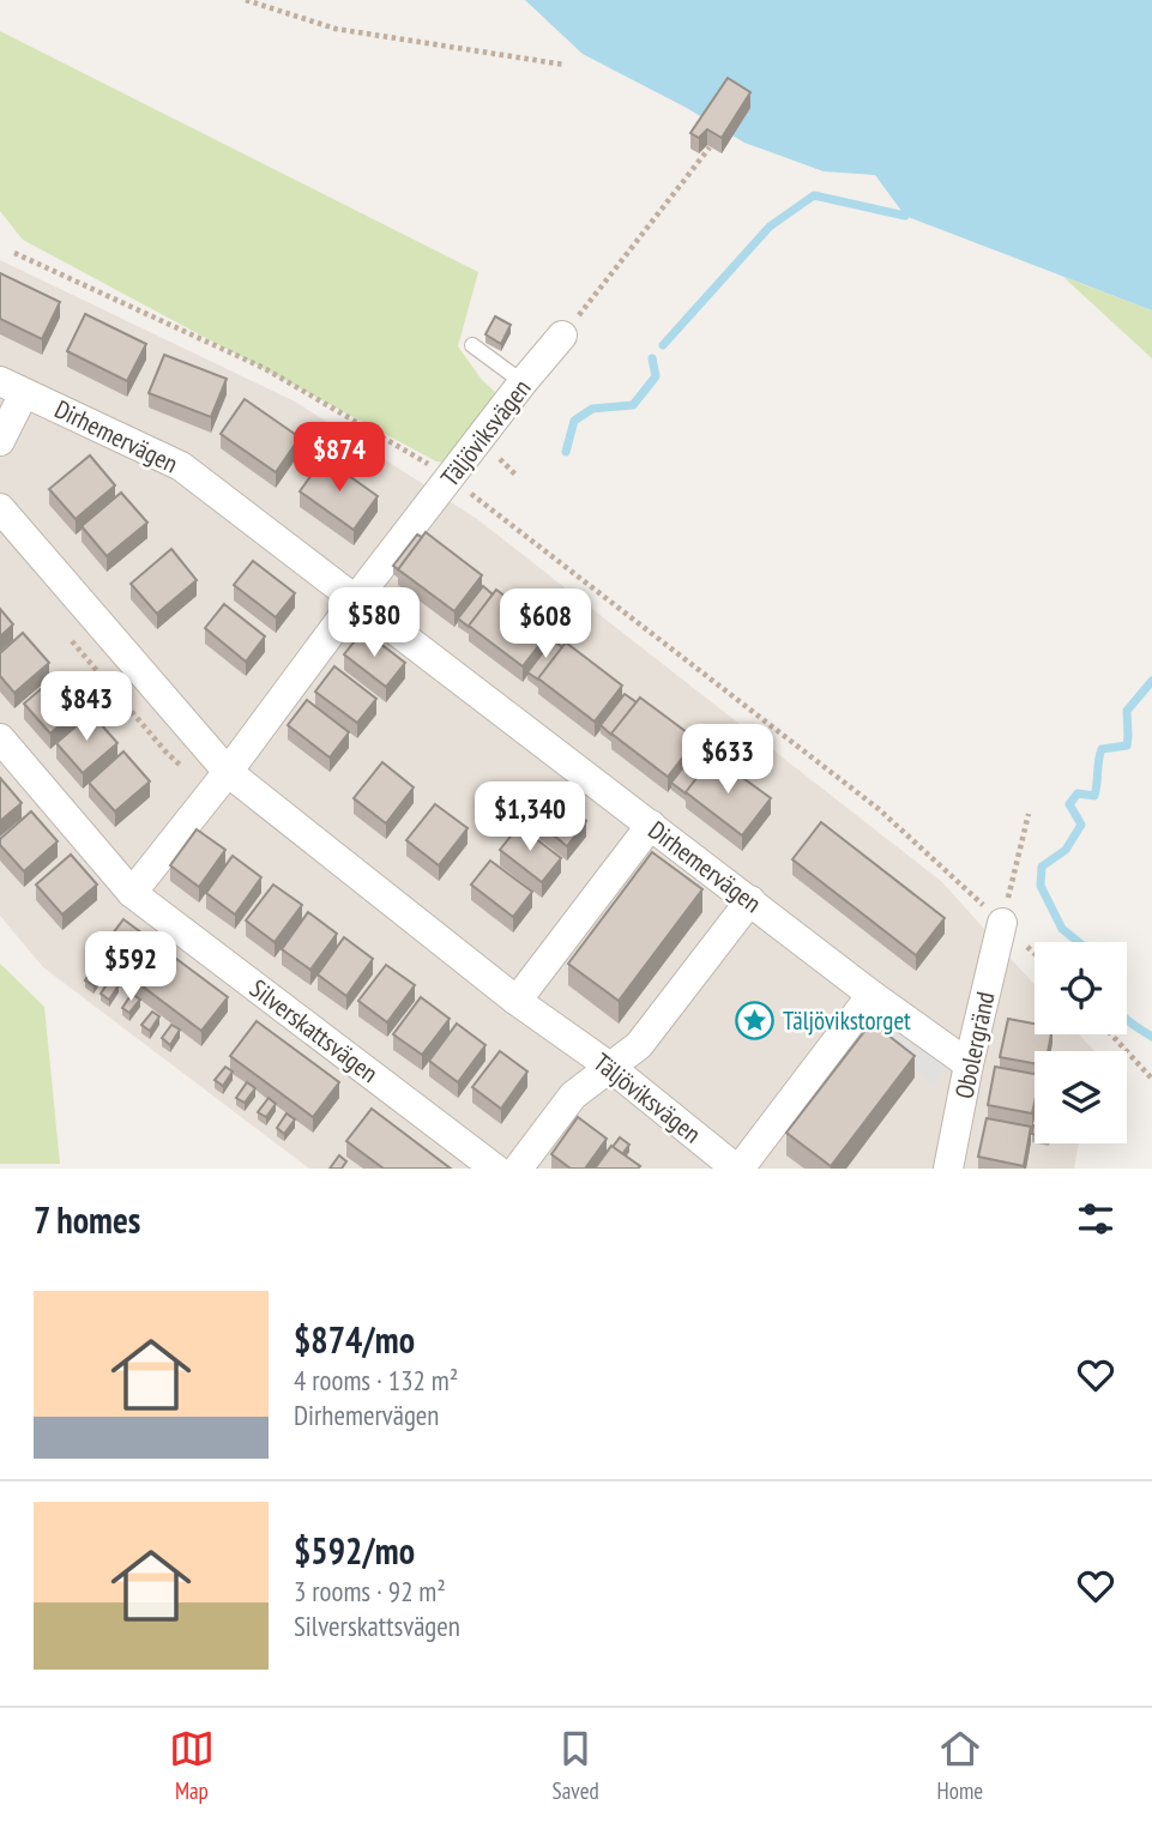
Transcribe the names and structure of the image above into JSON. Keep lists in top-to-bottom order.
{
  "streets": {
    "street": [
      "Täljöviksvägen",
      "Dirhemervägen",
      "Silverskattsvägen",
      "Obolergränd"
    ]
  },
  "crossings": [
    ["Täljöviksvägen", "Dirhemervägen"],
    ["Dirhemervägen", "Obolergränd"]
  ],
  "places": {
    "place": ["Täljövikstorget"]
  },
  "page": {
    "price": [
      "$874",
      "$580",
      "$608",
      "$843",
      "$633",
      "$1,340",
      "$592"
    ],
    "heading": "7 homes",
    "list": [
      {
        "name": "$874/mo",
        "note": "4 rooms · 132 m² · Dirhemervägen"
      },
      {
        "name": "$592/mo",
        "note": "3 rooms · 92 m² · Silverskattsvägen"
      }
    ],
    "tabs": ["Map", "Saved", "Home"]
  }
}
